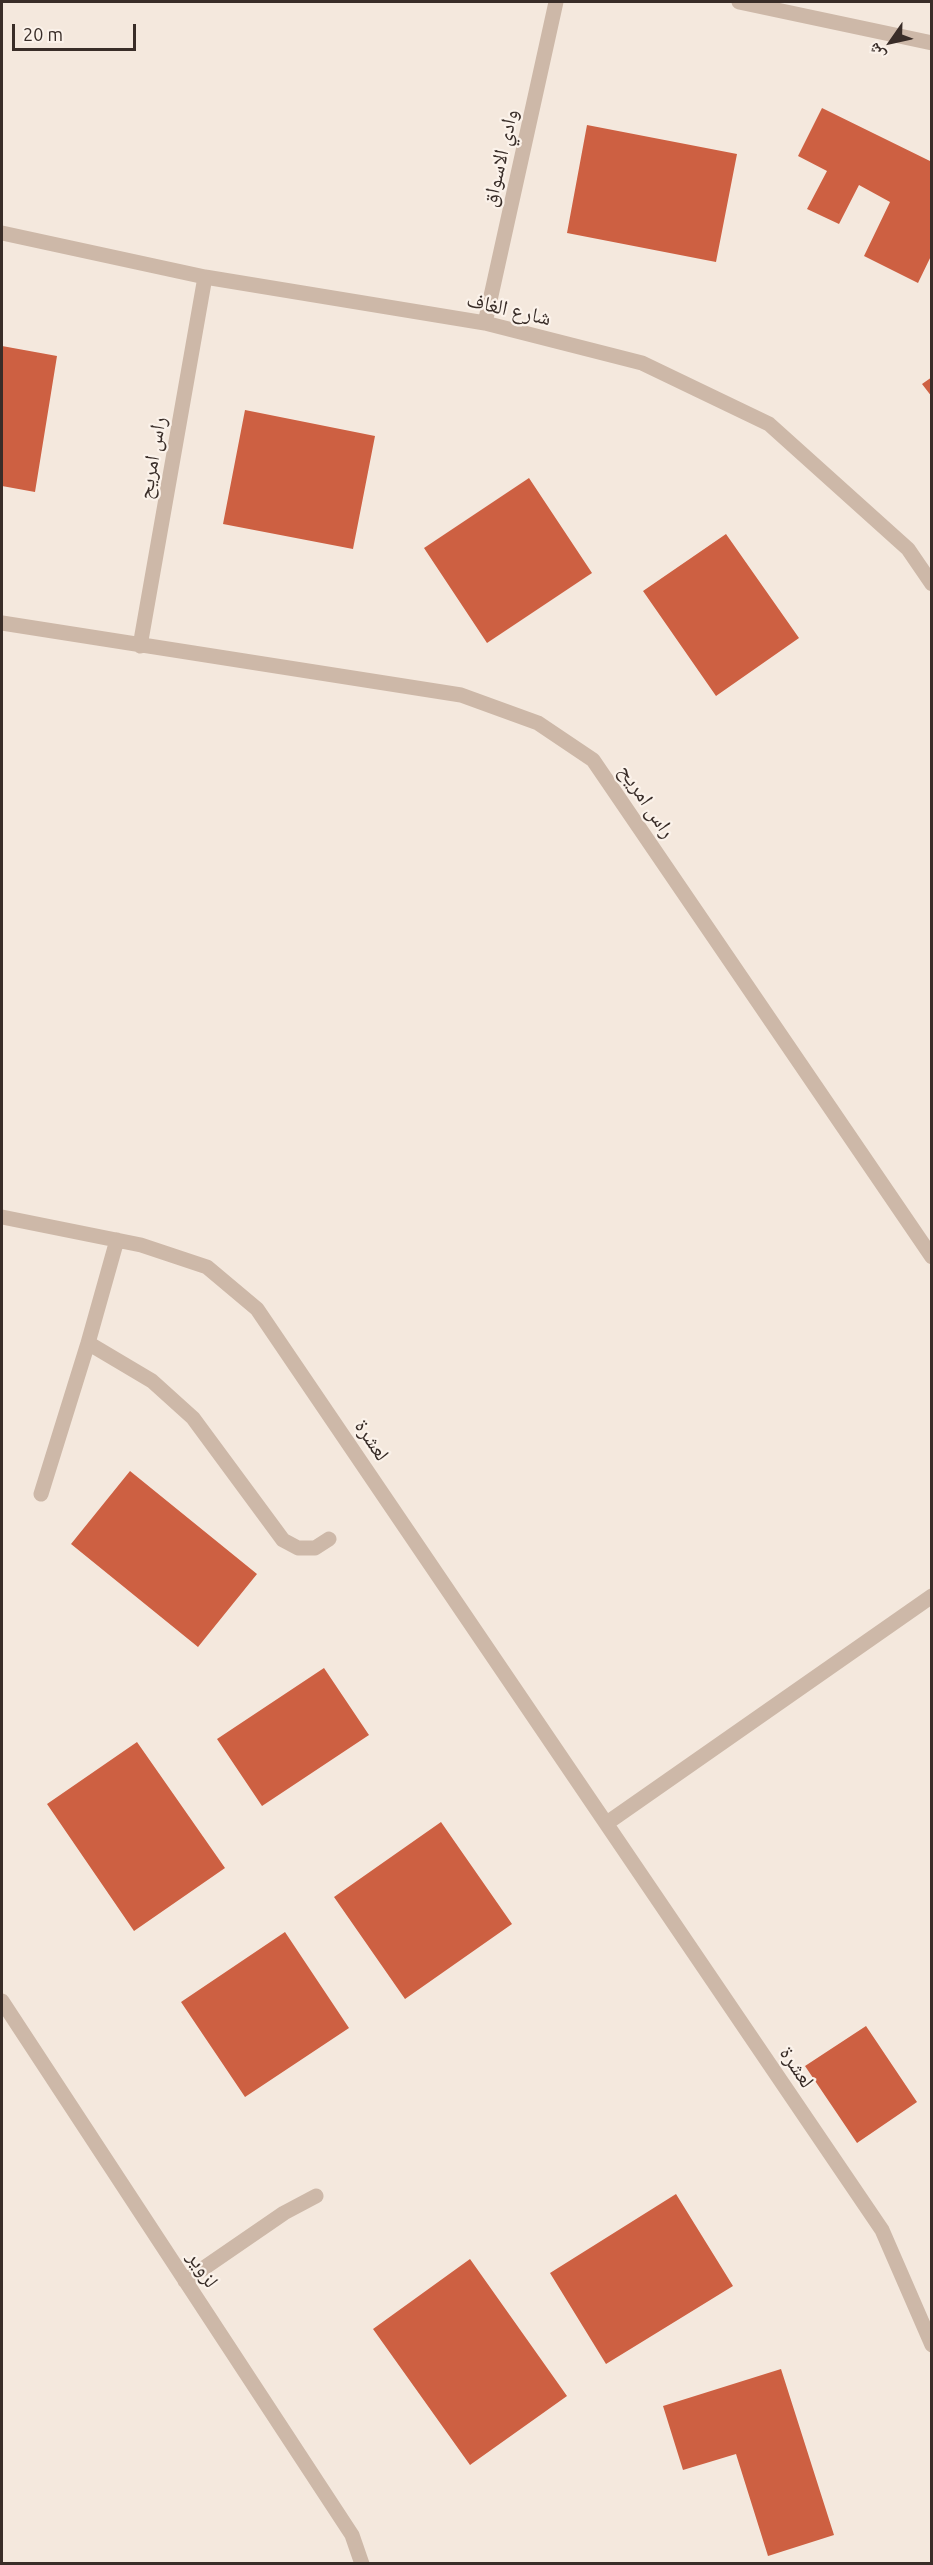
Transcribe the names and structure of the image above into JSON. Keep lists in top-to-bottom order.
{
  "streets": {
    "street": [
      "وادي الاسواق",
      "شارع الغاف",
      "راس امريح",
      "لعشرة",
      "لزوير"
    ]
  },
  "crossings": [
    ["وادي الاسواق", "شارع الغاف"],
    ["شارع الغاف", "راس امريح"]
  ],
  "scale_bar": "20 m",
  "north": "bottom left"
}
